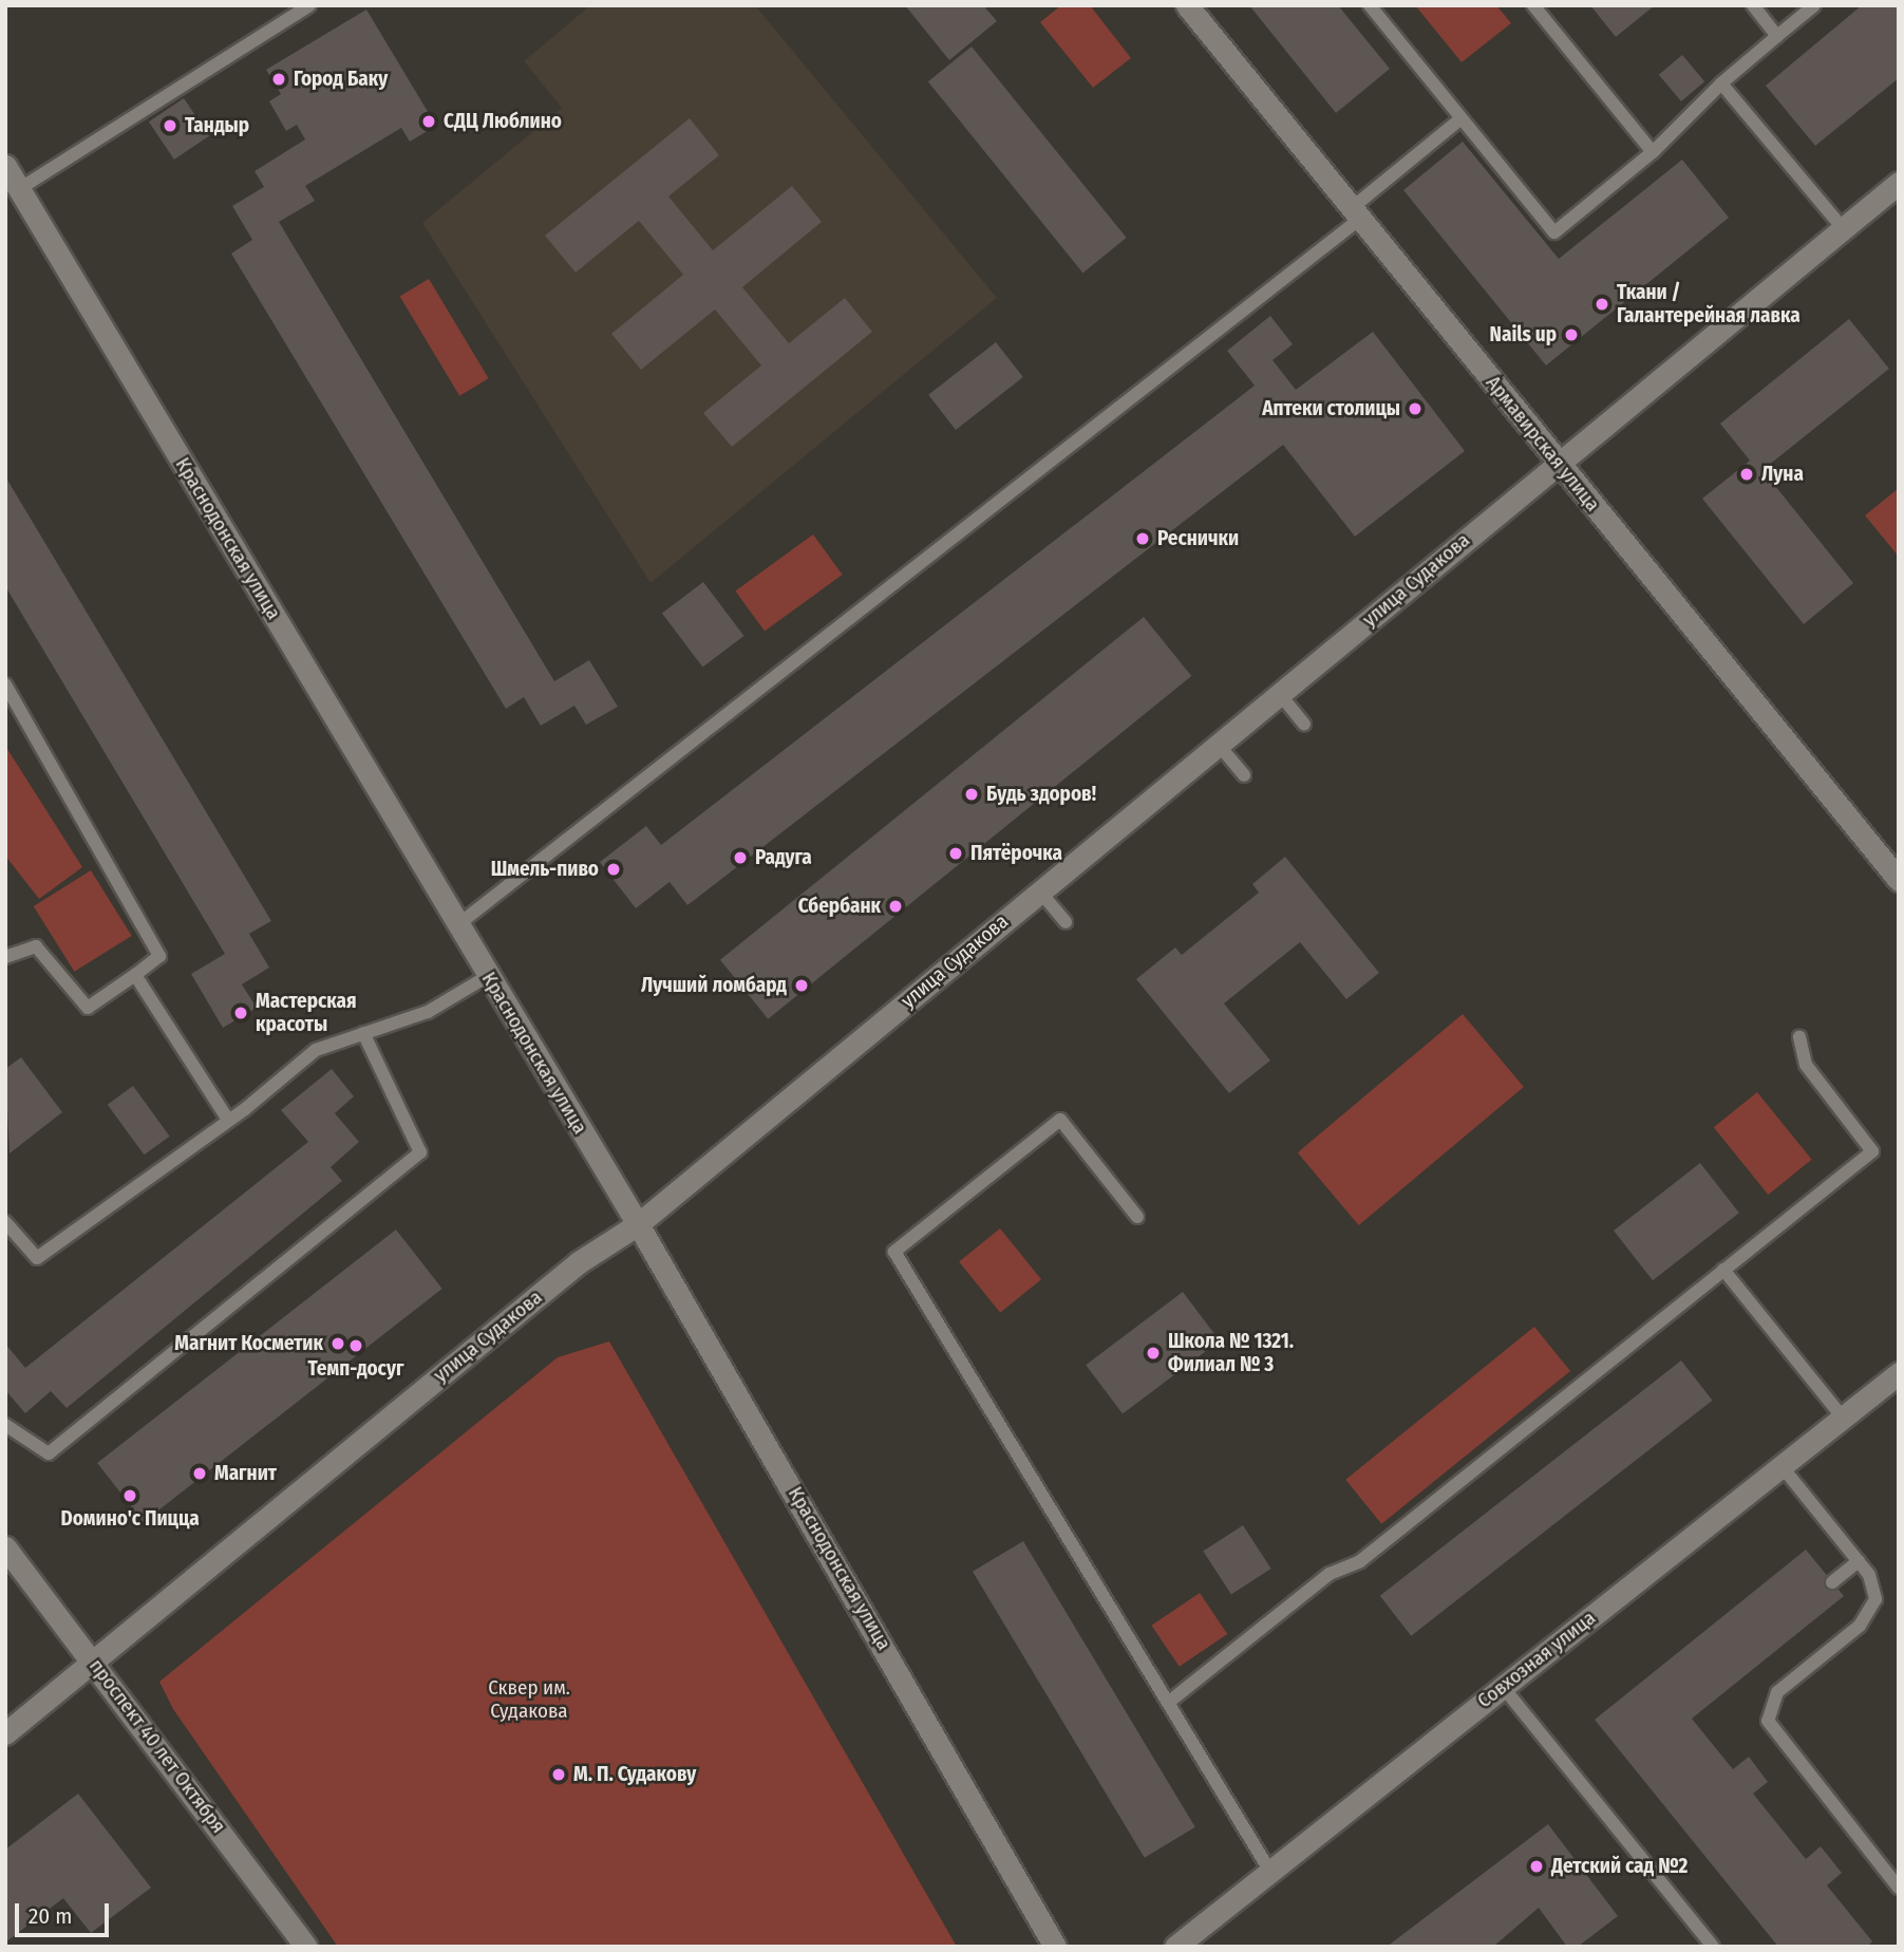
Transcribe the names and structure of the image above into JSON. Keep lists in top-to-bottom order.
{
  "streets": {
    "street": [
      "Армавирская улица",
      "Краснодонская улица",
      "улица Судакова",
      "Совхозная улица",
      "проспект 40 лет Октября"
    ]
  },
  "crossings": [
    ["Армавирская улица", "улица Судакова"],
    ["Краснодонская улица", "улица Судакова"],
    ["улица Судакова", "проспект 40 лет Октября"]
  ],
  "parks": ["Сквер им. Судакова"],
  "places": [
    "Город Баку",
    "СДЦ Люблино",
    "Тандыр",
    "Ткани / Галантерейная лавка",
    "Nails up",
    "Аптеки столицы",
    "Луна",
    "Реснички",
    "Будь здоров!",
    "Пятёрочка",
    "Радуга",
    "Шмель-пиво",
    "Сбербанк",
    "Лучший ломбард",
    "Мастерская красоты",
    "Магнит Косметик",
    "Темп-досуг",
    "Школа № 1321. Филиал № 3",
    "Магнит",
    "Dомино'с Пицца",
    "М. П. Судакову",
    "Детский сад №2"
  ],
  "scale_bar": "20 m"
}
